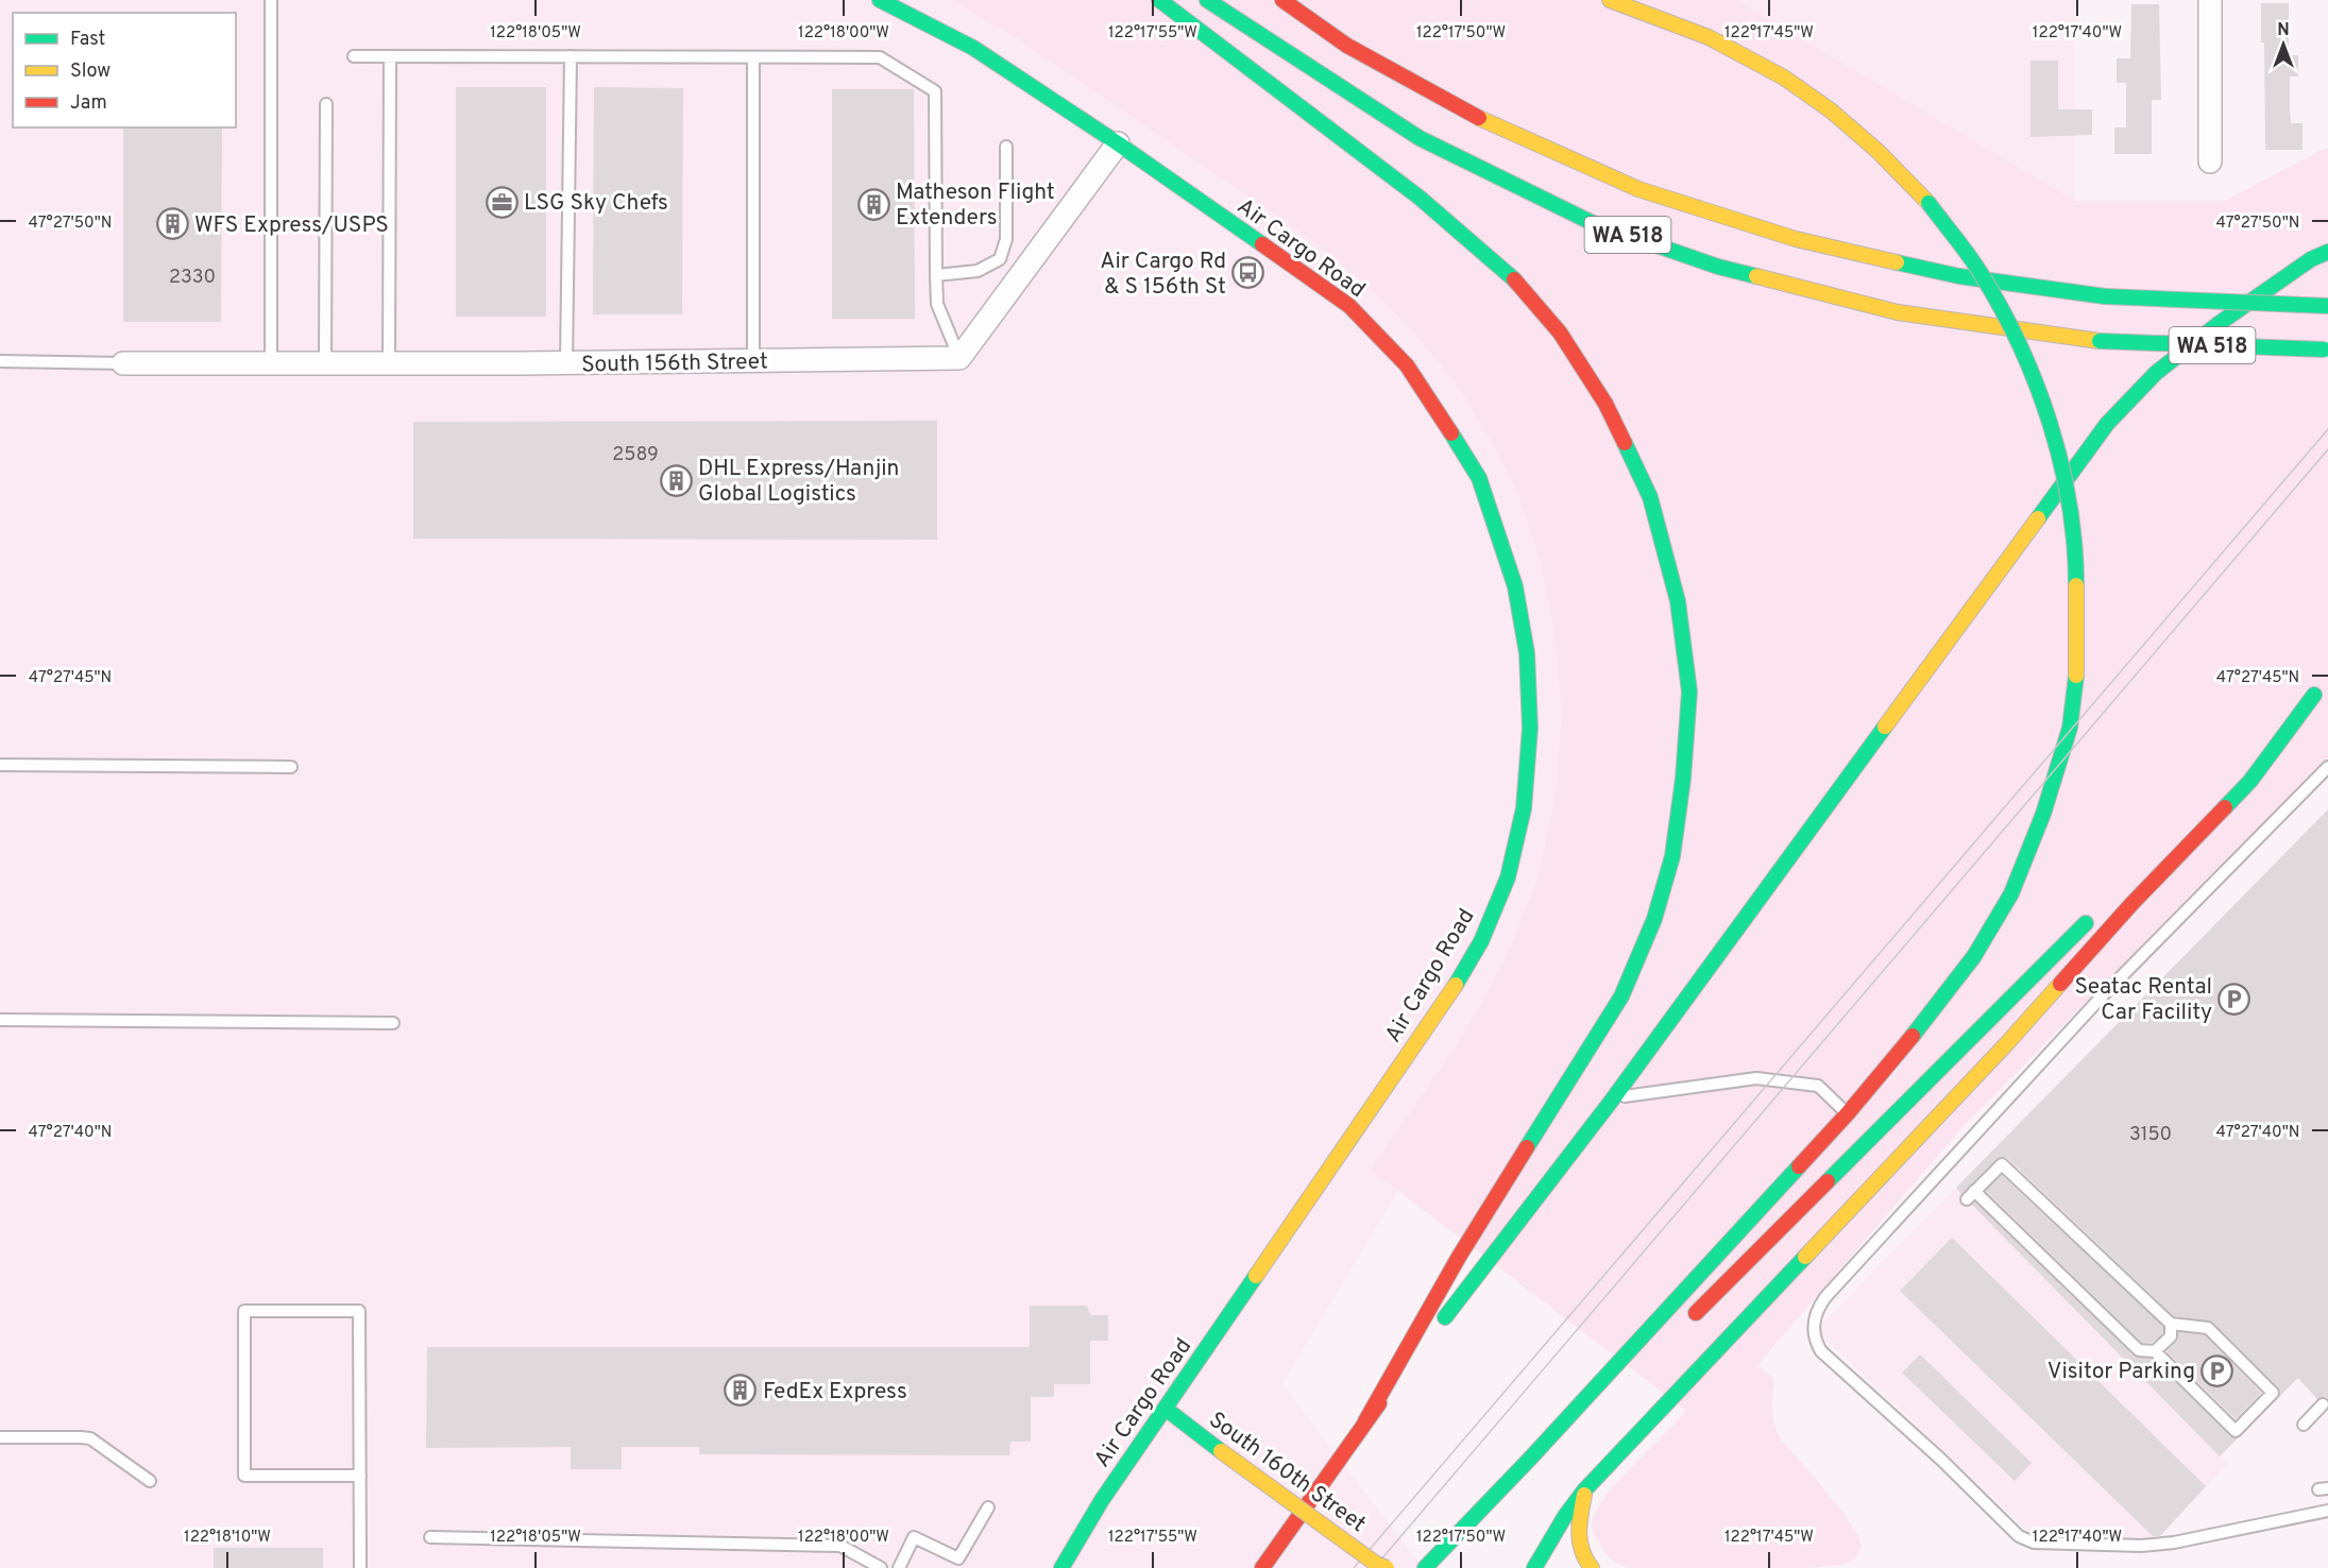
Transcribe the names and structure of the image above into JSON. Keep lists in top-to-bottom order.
{
  "streets": {
    "main road": ["WA 518", "Air Cargo Road", "South 160th Street"],
    "street": ["South 156th Street"]
  },
  "crossings": [
    ["Air Cargo Road", "South 160th Street"]
  ],
  "places": {
    "office": ["LSG Sky Chefs"],
    "building": [
      "Matheson Flight Extenders",
      "WFS Express/USPS",
      "DHL Express/Hanjin Global Logistics",
      "FedEx Express"
    ],
    "bus stop": ["Air Cargo Rd & S 156th St"],
    "parking": ["Seatac Rental Car Facility", "Visitor Parking"]
  },
  "house_numbers": ["2330", "2589", "3150"],
  "legend": ["Fast", "Slow", "Jam"],
  "north": "top",
  "coordinates": [
    "122°18'05\"W",
    "122°18'00\"W",
    "122°17'55\"W",
    "122°17'50\"W",
    "122°17'45\"W",
    "122°17'40\"W",
    "47°27'50\"N",
    "47°27'45\"N",
    "47°27'40\"N",
    "122°18'10\"W"
  ]
}
